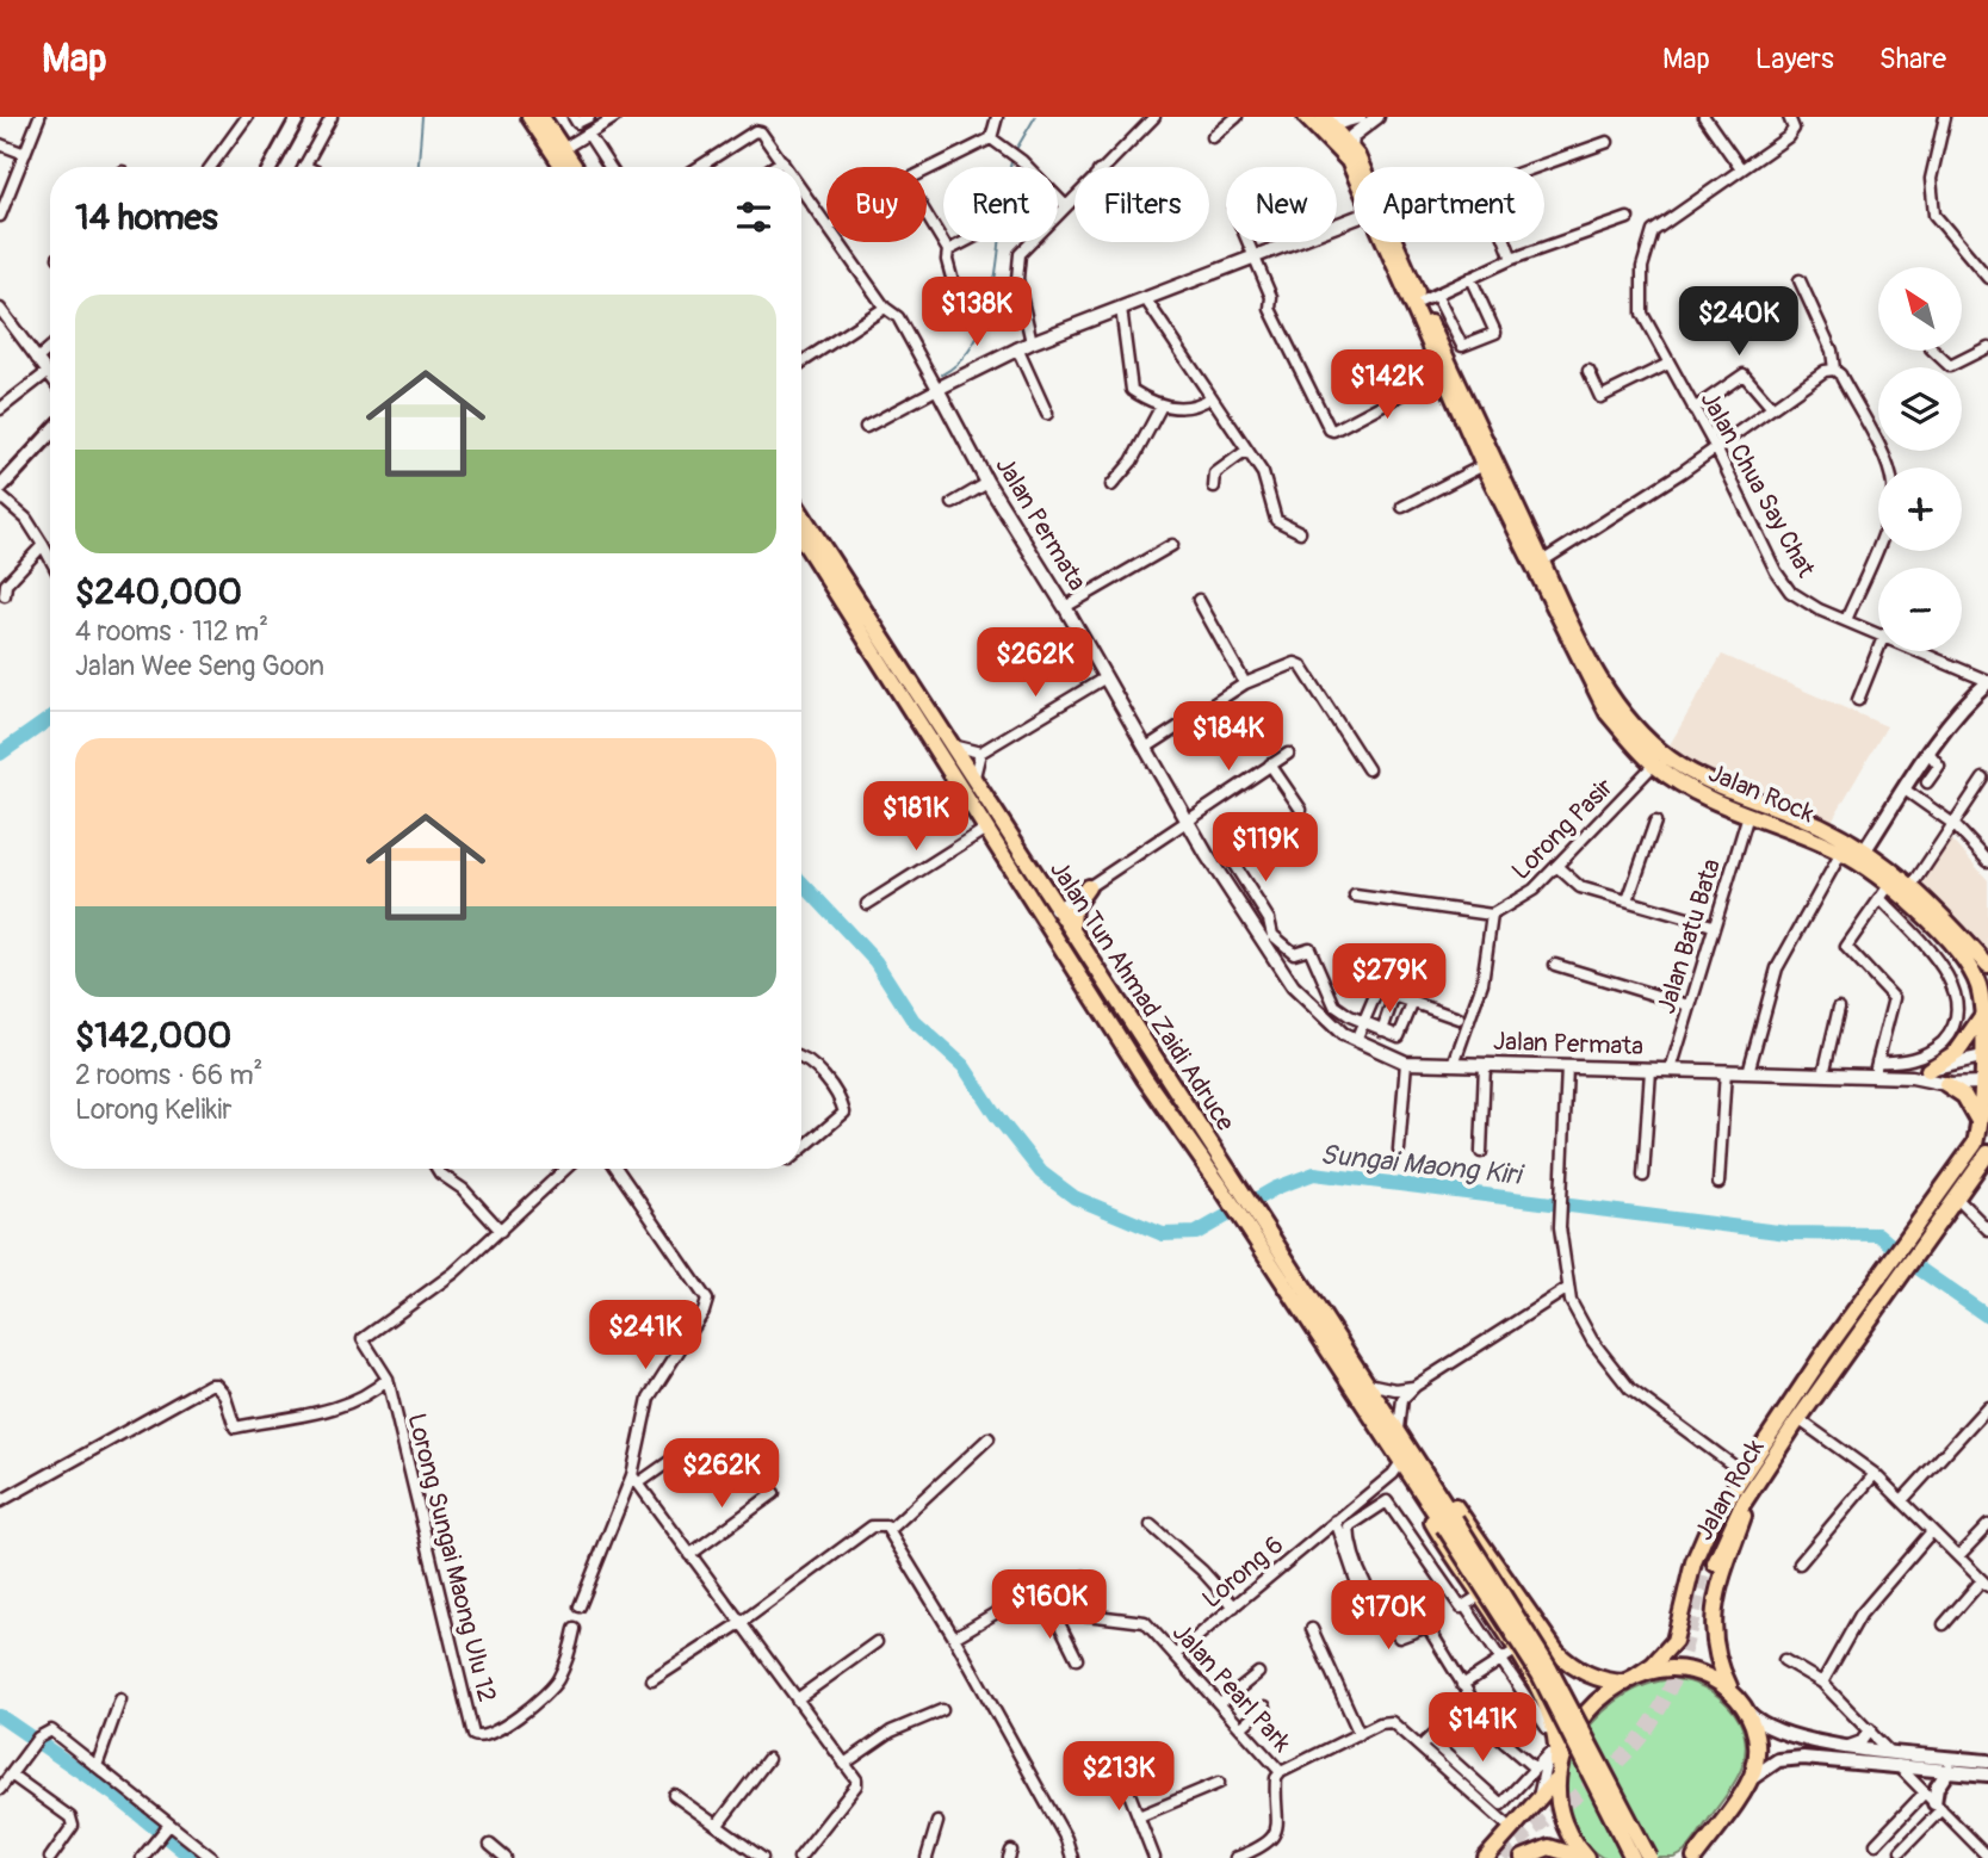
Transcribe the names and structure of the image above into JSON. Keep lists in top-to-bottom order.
{
  "streets": {
    "main road": ["Jalan Rock", "Jalan Tun Ahmad Zaidi Adruce"],
    "street": [
      "Jalan Chua Say Chat",
      "Jalan Permata",
      "Lorong Pasir",
      "Jalan Batu Bata",
      "Lorong Sungai Maong Ulu 12",
      "Lorong 6",
      "Jalan Pearl Park"
    ]
  },
  "crossings": [
    ["Jalan Permata", "Jalan Rock"],
    ["Jalan Permata", "Jalan Batu Bata"],
    ["Jalan Rock", "Lorong Pasir"],
    ["Jalan Rock", "Jalan Batu Bata"],
    ["Jalan Tun Ahmad Zaidi Adruce", "Lorong 6"],
    ["Lorong 6", "Jalan Pearl Park"]
  ],
  "water": ["Sungai Maong Kiri"],
  "north": "top left",
  "page": {
    "header": "Map",
    "nav": ["Map", "Layers", "Share"],
    "chip": [
      "Buy",
      "Rent",
      "Filters",
      "New",
      "Apartment"
    ],
    "heading": "14 homes",
    "map_buttons": ["+", "−"],
    "list": [
      {
        "name": "$240,000",
        "note": "4 rooms · 112 m² · Jalan Wee Seng Goon"
      },
      {
        "name": "$142,000",
        "note": "2 rooms · 66 m² · Lorong Kelikir"
      }
    ],
    "price": [
      "$138K",
      "$240K",
      "$142K",
      "$262K",
      "$184K",
      "$181K",
      "$119K",
      "$279K",
      "$241K",
      "$262K",
      "$160K",
      "$170K",
      "$141K",
      "$213K"
    ]
  }
}
